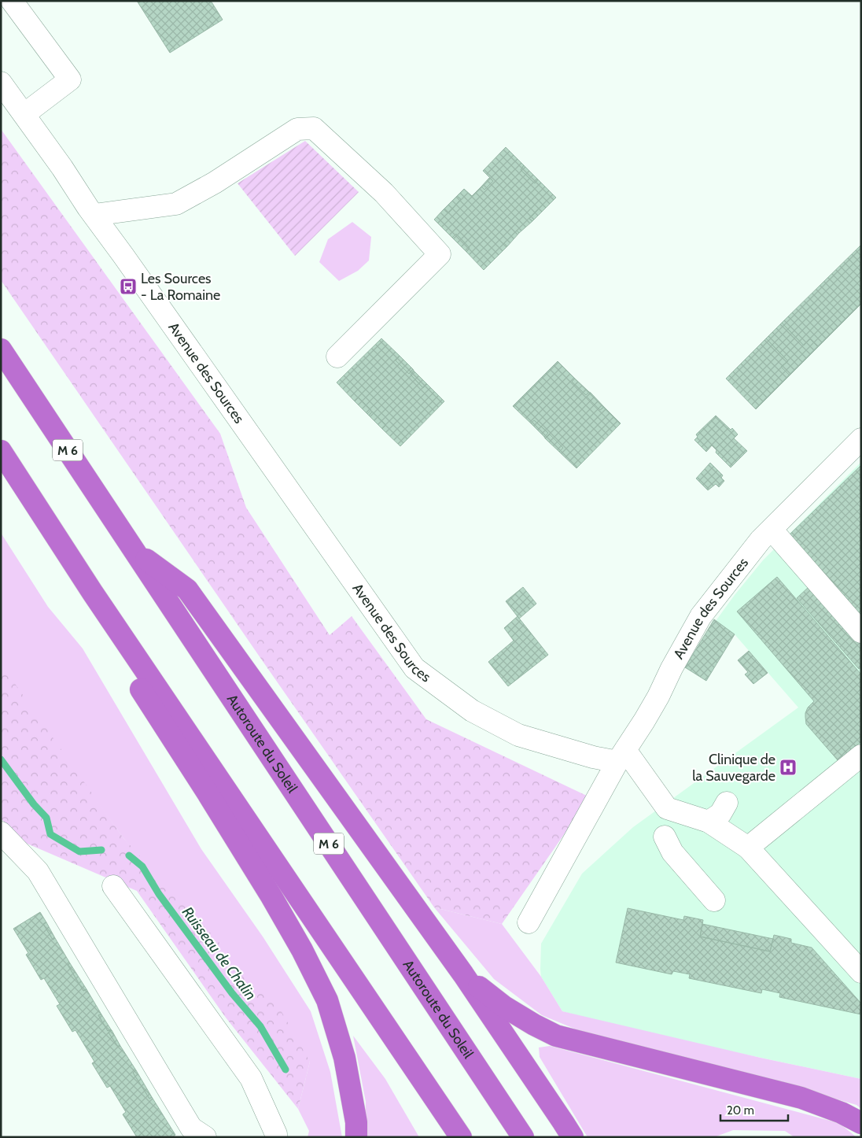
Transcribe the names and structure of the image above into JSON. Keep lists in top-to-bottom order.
{
  "streets": {
    "highway": ["M 6", "Autoroute du Soleil"],
    "street": ["Avenue des Sources"]
  },
  "water": ["Ruisseau de Chalin"],
  "places": {
    "bus stop": ["Les Sources - La Romaine"],
    "hospital": ["Clinique de la Sauvegarde"]
  },
  "scale_bar": "20 m"
}
